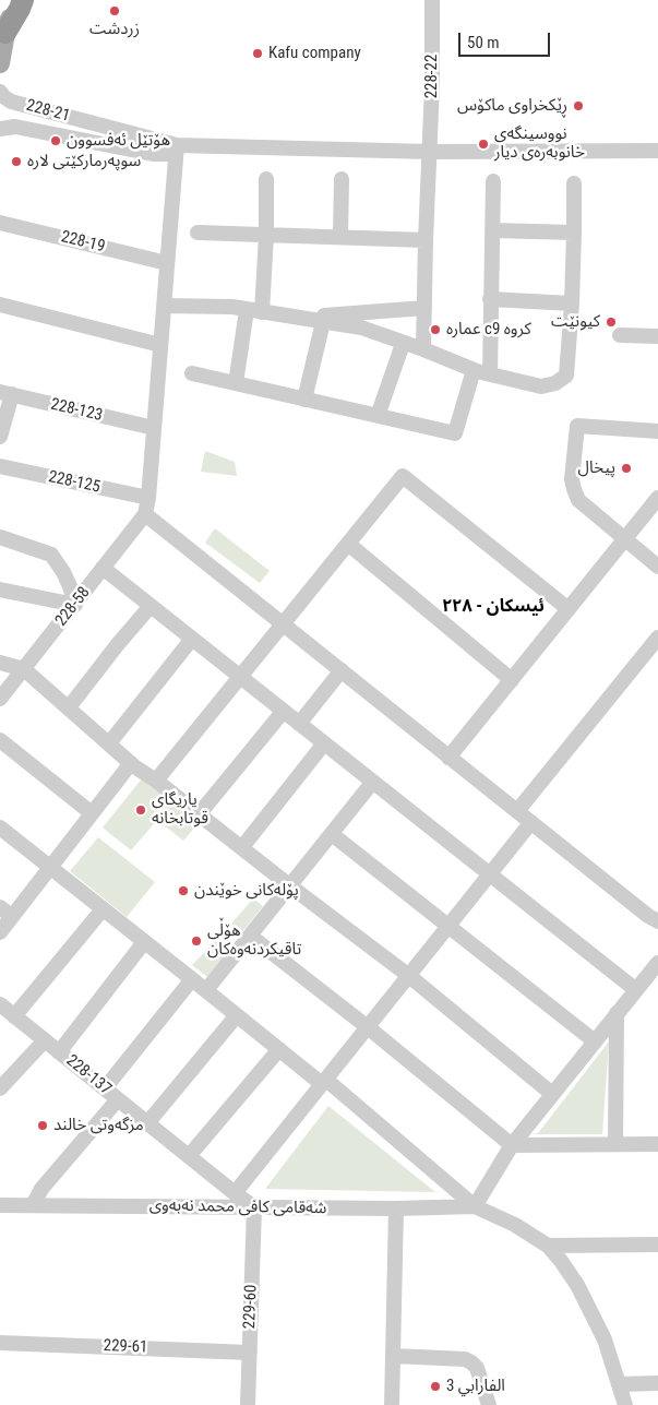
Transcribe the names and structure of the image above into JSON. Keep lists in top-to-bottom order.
{
  "streets": {
    "street": [
      "228-22",
      "228-21",
      "228-19",
      "228-123",
      "228-125",
      "228-58",
      "228-137",
      "شەقامی کافی محمد نەبەوی",
      "229-60",
      "229-61"
    ]
  },
  "crossings": [
    ["228-137", "شەقامی کافی محمد نەبەوی"],
    ["228-137", "229-60"],
    ["شەقامی کافی محمد نەبەوی", "229-60"],
    ["229-60", "229-61"]
  ],
  "districts": ["ئیسکان - ٢٢٨"],
  "places": [
    "زردشت",
    "Kafu company",
    "ڕێکخراوی ماکۆس",
    "هۆتێل ئەفسوون",
    "نووسینگەی خانوبەرەی دیار",
    "سوپەرمارکێتی لارە",
    "کیونێت",
    "عماره c9 كروه",
    "پيخال",
    "یاریگای قوتابخانە",
    "پۆلەکانی خوێندن",
    "هۆڵی تاقیکردنەوەکان",
    "مزگەوتی خالند",
    "الفارابي 3"
  ],
  "scale_bar": "50 m"
}
